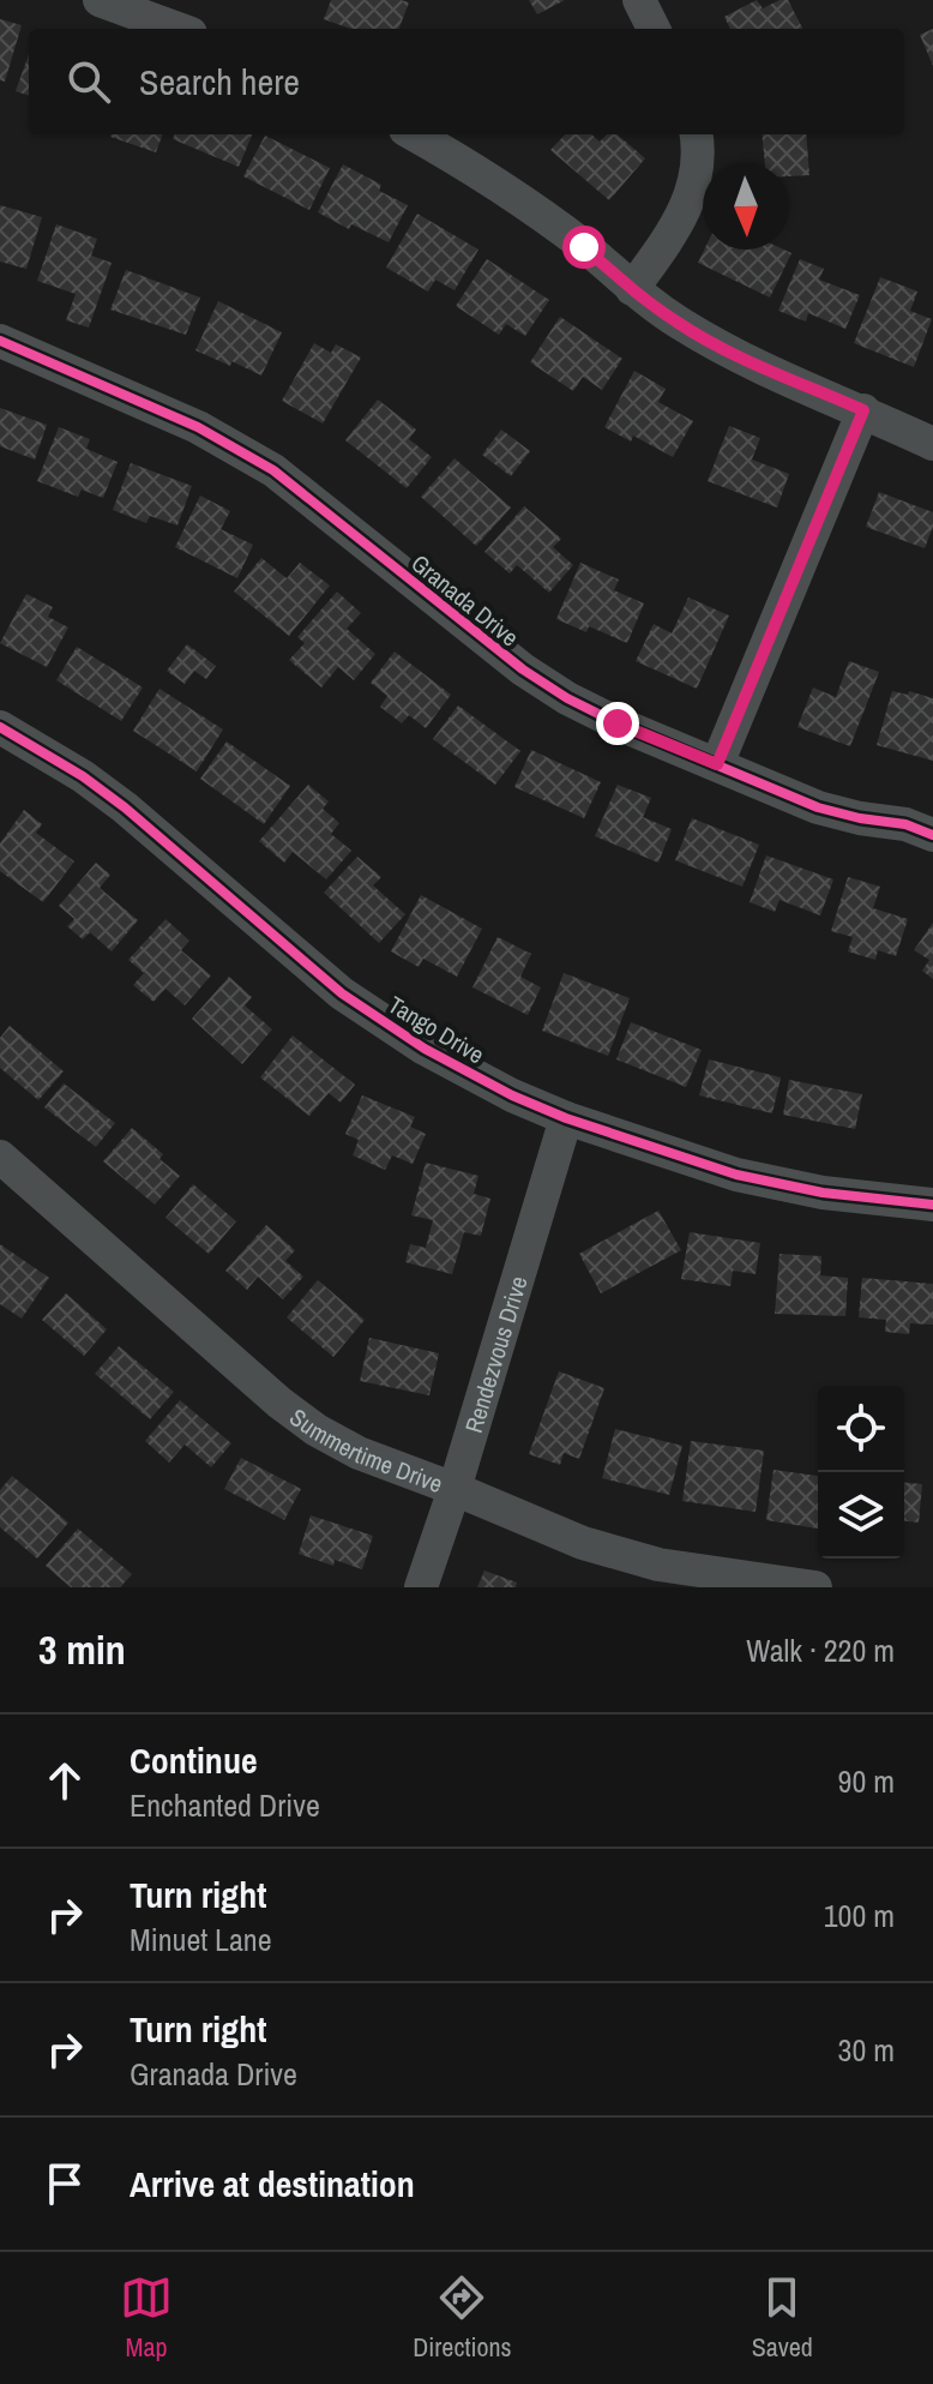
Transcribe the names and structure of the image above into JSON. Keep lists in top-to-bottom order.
{
  "streets": {
    "street": [
      "Granada Drive",
      "Tango Drive",
      "Rendezvous Drive",
      "Summertime Drive"
    ]
  },
  "crossings": [
    ["Tango Drive", "Rendezvous Drive"],
    ["Rendezvous Drive", "Summertime Drive"]
  ],
  "north": "bottom",
  "page": {
    "search": "Search here",
    "heading": ["3 min", "Walk · 220 m"],
    "list": [
      ["Continue", "Enchanted Drive", "90 m"],
      ["Turn right", "Minuet Lane", "100 m"],
      ["Turn right", "Granada Drive", "30 m"],
      "Arrive at destination"
    ],
    "nav": ["Map", "Directions", "Saved"]
  }
}
